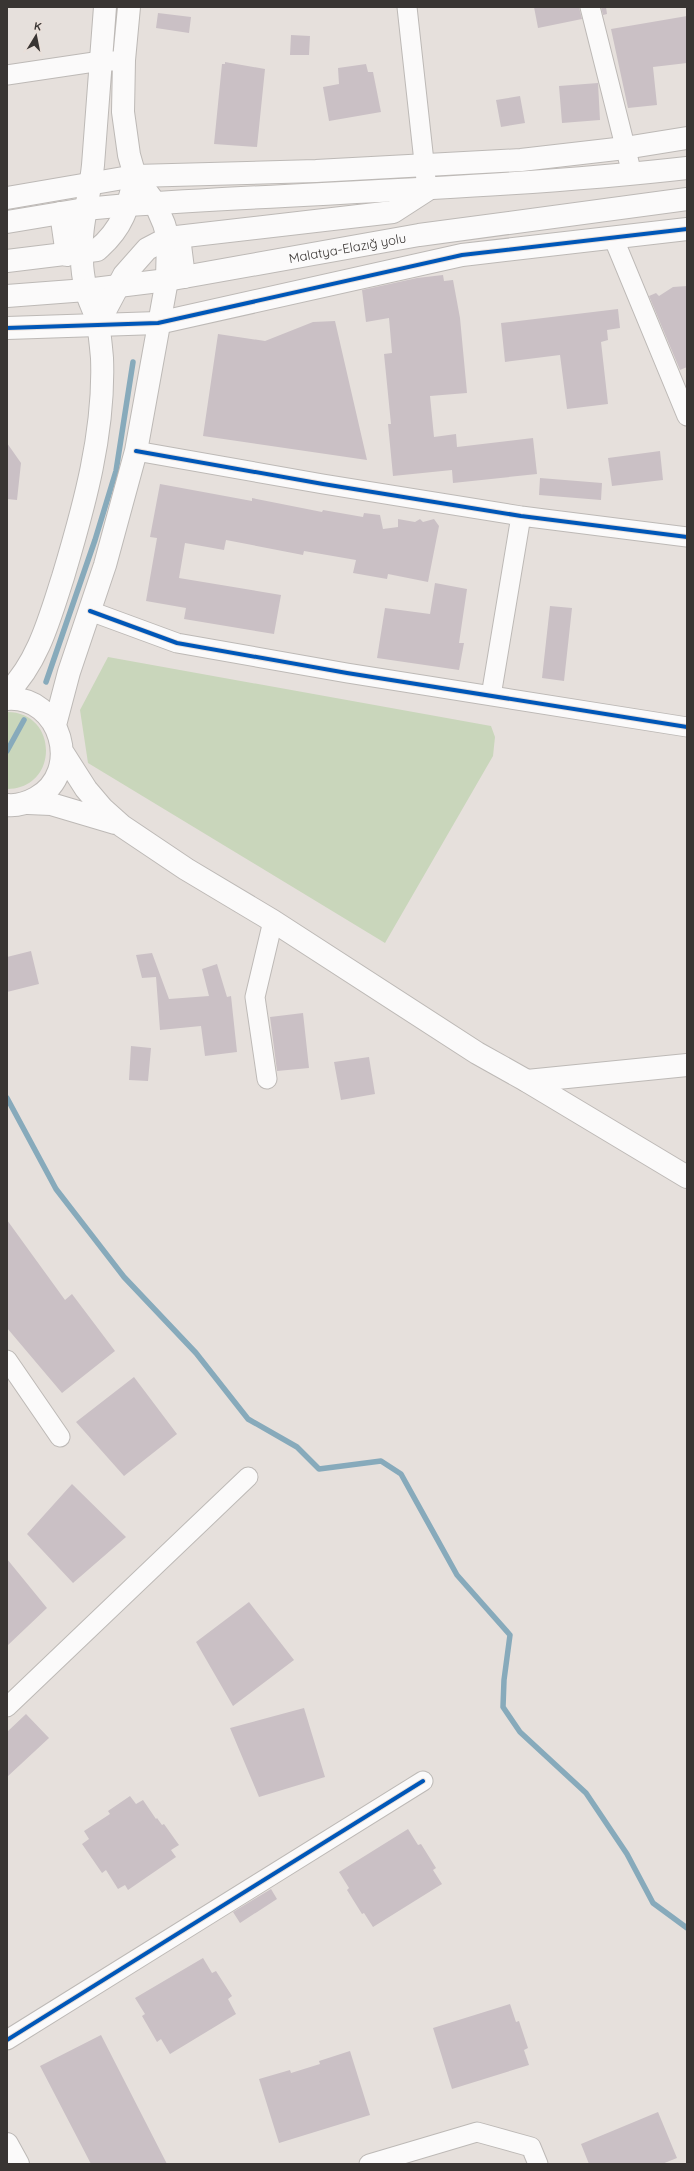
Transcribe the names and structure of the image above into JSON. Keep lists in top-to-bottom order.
{
  "streets": {
    "main road": ["Malatya-Elazığ yolu"]
  },
  "north": "top"
}
